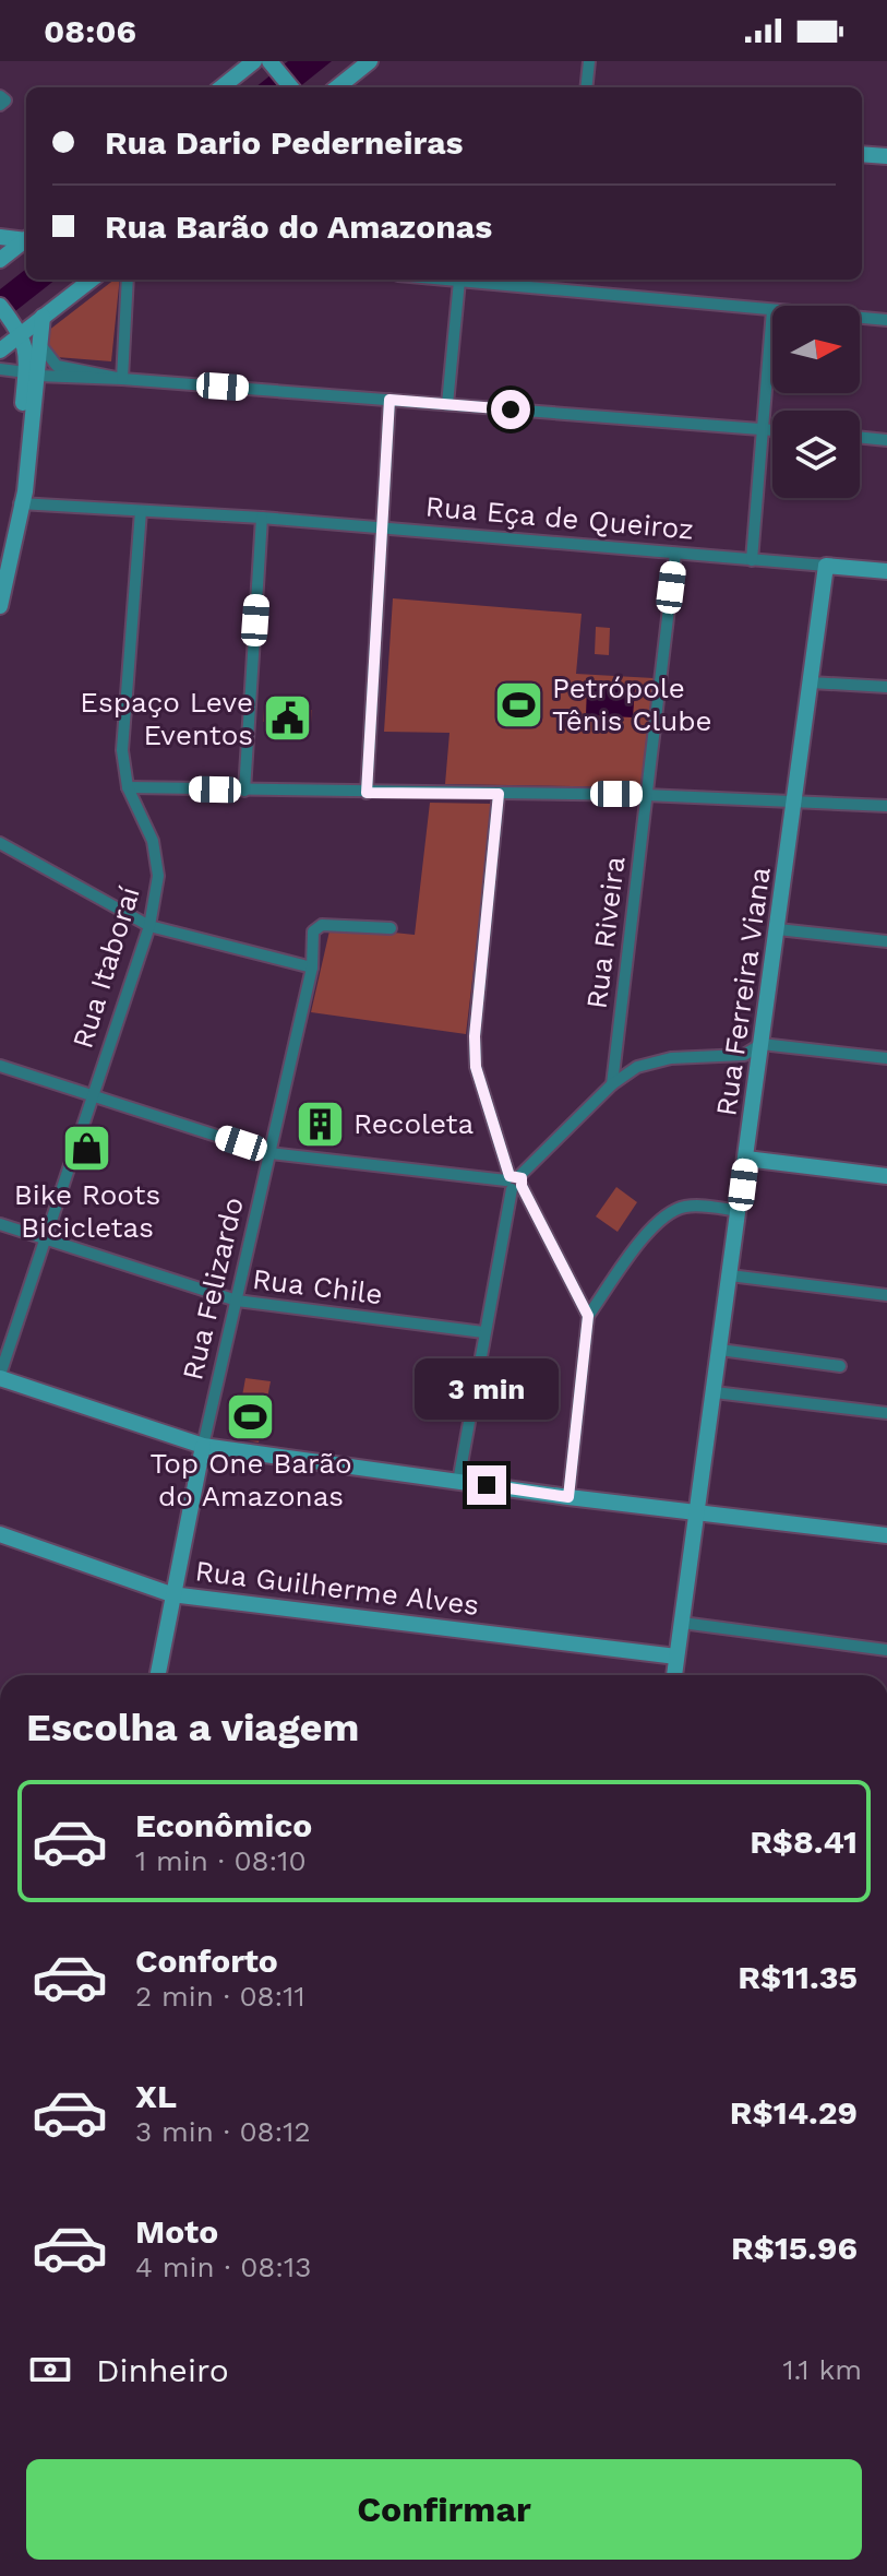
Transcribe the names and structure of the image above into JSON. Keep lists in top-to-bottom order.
{
  "streets": {
    "street": [
      "Rua Eça de Queiroz",
      "Rua Riveira",
      "Rua Itaboraí",
      "Rua Ferreira Viana",
      "Rua Chile",
      "Rua Felizardo",
      "Rua Guilherme Alves"
    ]
  },
  "crossings": [
    ["Rua Eça de Queiroz", "Rua Riveira"],
    ["Rua Eça de Queiroz", "Rua Itaboraí"],
    ["Rua Eça de Queiroz", "Rua Ferreira Viana"],
    ["Rua Itaboraí", "Rua Chile"],
    ["Rua Ferreira Viana", "Rua Guilherme Alves"],
    ["Rua Chile", "Rua Felizardo"],
    ["Rua Felizardo", "Rua Guilherme Alves"]
  ],
  "places": {
    "sports": ["Petrópole Tênis Clube", "Top One Barão do Amazonas"],
    "public building": ["Espaço Leve Eventos"],
    "building": ["Recoleta"],
    "shop": ["Bike Roots Bicicletas"]
  },
  "north": "right",
  "page": {
    "status": "08:06",
    "banner": ["Rua Dario Pederneiras", "Rua Barão do Amazonas"],
    "bubble": "3 min",
    "heading": "Escolha a viagem",
    "list": [
      {
        "name": "Econômico",
        "note": "1 min · 08:10",
        "value": "R$8.41"
      },
      {
        "name": "Conforto",
        "note": "2 min · 08:11",
        "value": "R$11.35"
      },
      {
        "name": "XL",
        "note": "3 min · 08:12",
        "value": "R$14.29"
      },
      {
        "name": "Moto",
        "note": "4 min · 08:13",
        "value": "R$15.96"
      }
    ],
    "pay": ["Dinheiro", "1.1 km"],
    "buttons": "Confirmar"
  }
}
